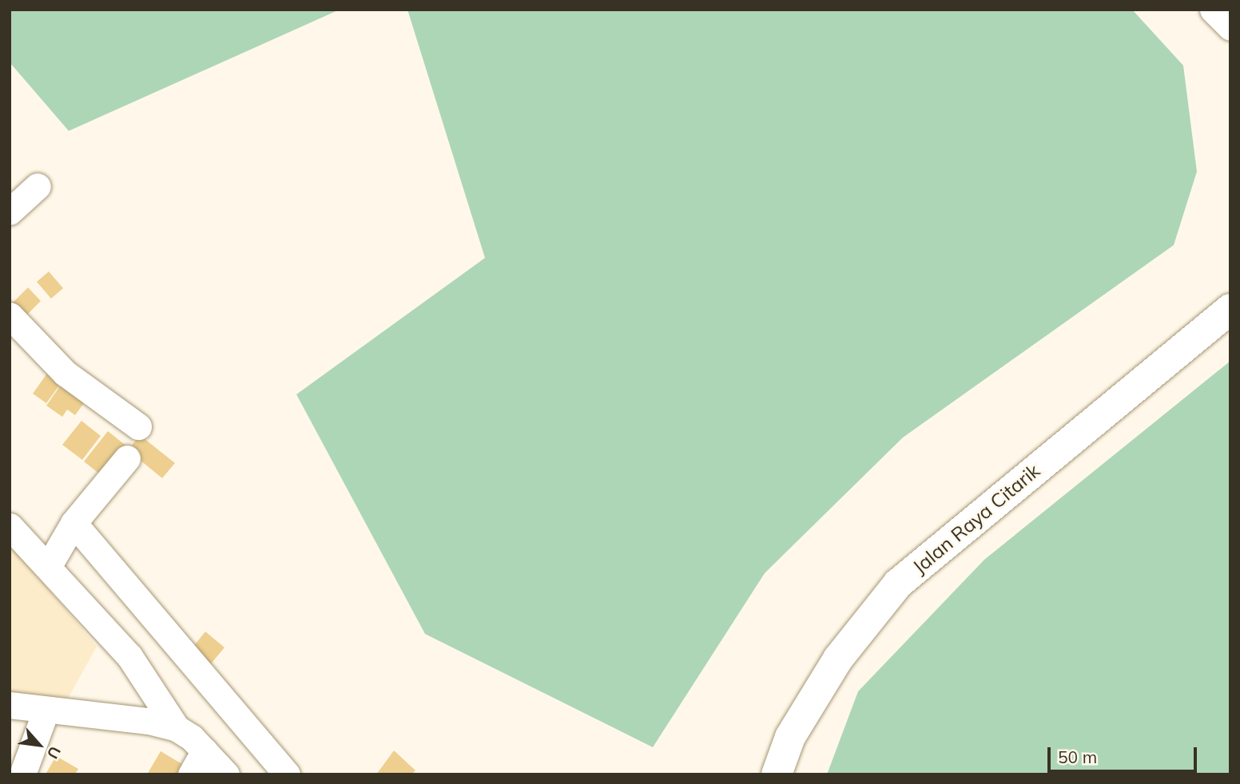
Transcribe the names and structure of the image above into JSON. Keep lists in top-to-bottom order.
{
  "streets": {
    "main road": ["Jalan Raya Citarik"]
  },
  "scale_bar": "50 m",
  "north": "bottom right"
}
